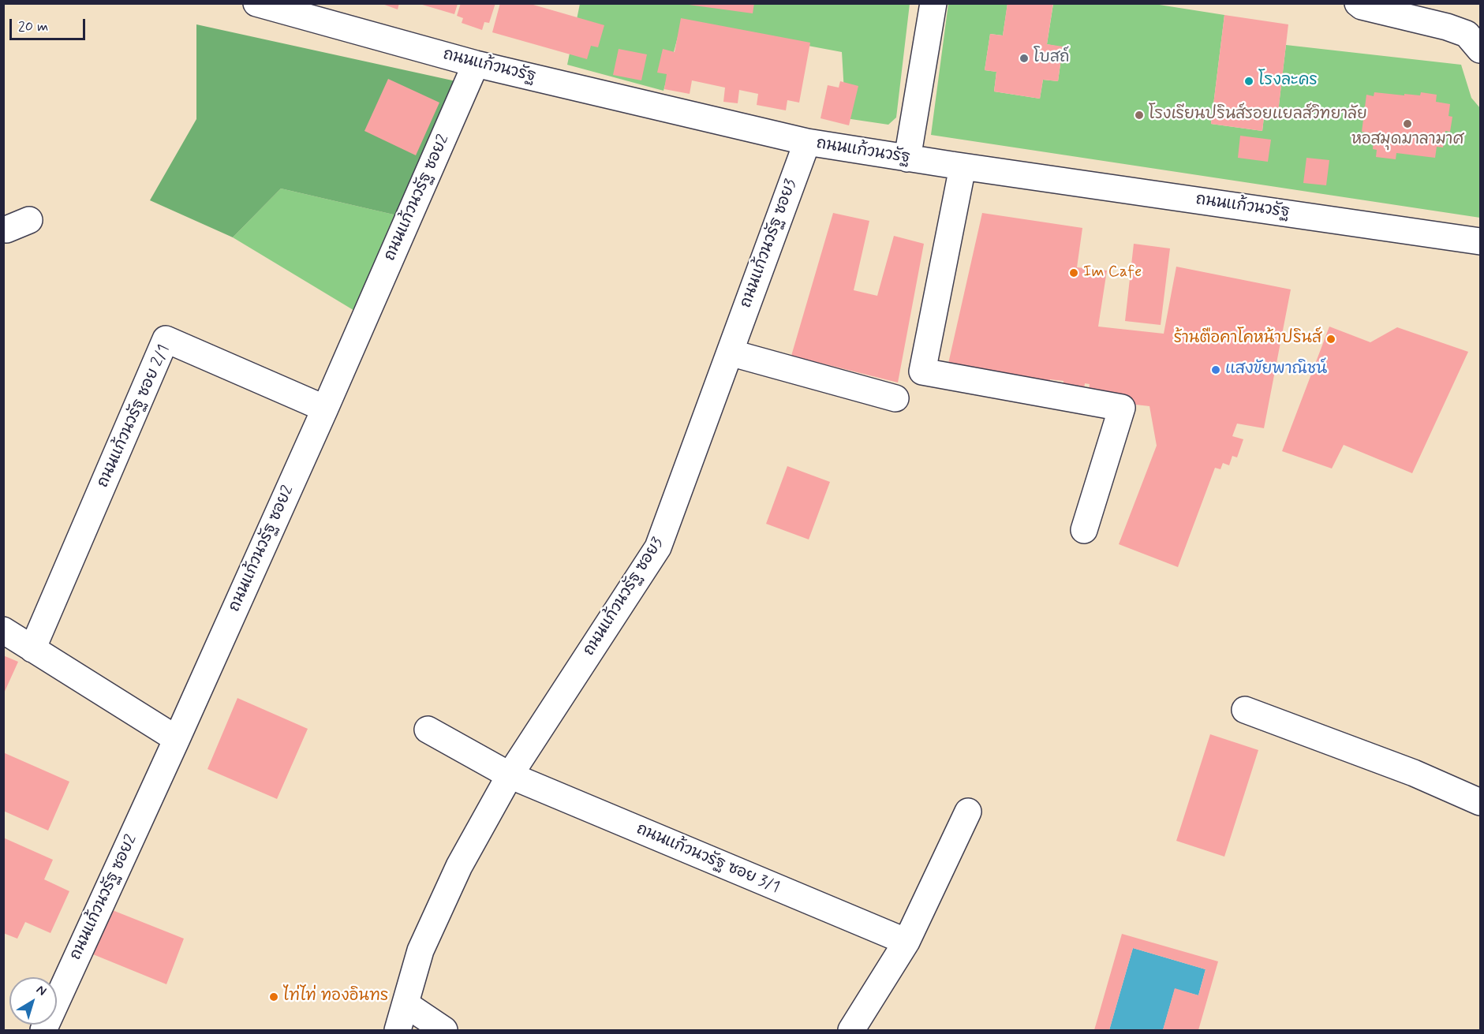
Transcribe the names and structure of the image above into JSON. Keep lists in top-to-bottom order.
{
  "streets": {
    "street": [
      "ถนนแก้วนวรัฐ",
      "ถนนแก้วนวรัฐ ซอย2",
      "ถนนแก้วนวรัฐ ซอย3",
      "ถนนแก้วนวรัฐ ซอย 2/1",
      "ถนนแก้วนวรัฐ ซอย 3/1"
    ]
  },
  "crossings": [
    ["ถนนแก้วนวรัฐ", "ถนนแก้วนวรัฐ ซอย2"],
    ["ถนนแก้วนวรัฐ", "ถนนแก้วนวรัฐ ซอย3"],
    ["ถนนแก้วนวรัฐ ซอย2", "ถนนแก้วนวรัฐ ซอย 2/1"],
    ["ถนนแก้วนวรัฐ ซอย3", "ถนนแก้วนวรัฐ ซอย 3/1"]
  ],
  "places": [
    "โบสถ์",
    "โรงละคร",
    "โรงเรียนปรินส์รอยแยลส์วิทยาลัย",
    "หอสมุดมาลามาศ",
    "Im Cafe",
    "ร้านตือคาโคหน้าปรินส์",
    "แสงขัยพาณิชน์",
    "ไท่ไท่ ทองอินทร"
  ],
  "scale_bar": "20 m",
  "north": "top right"
}
